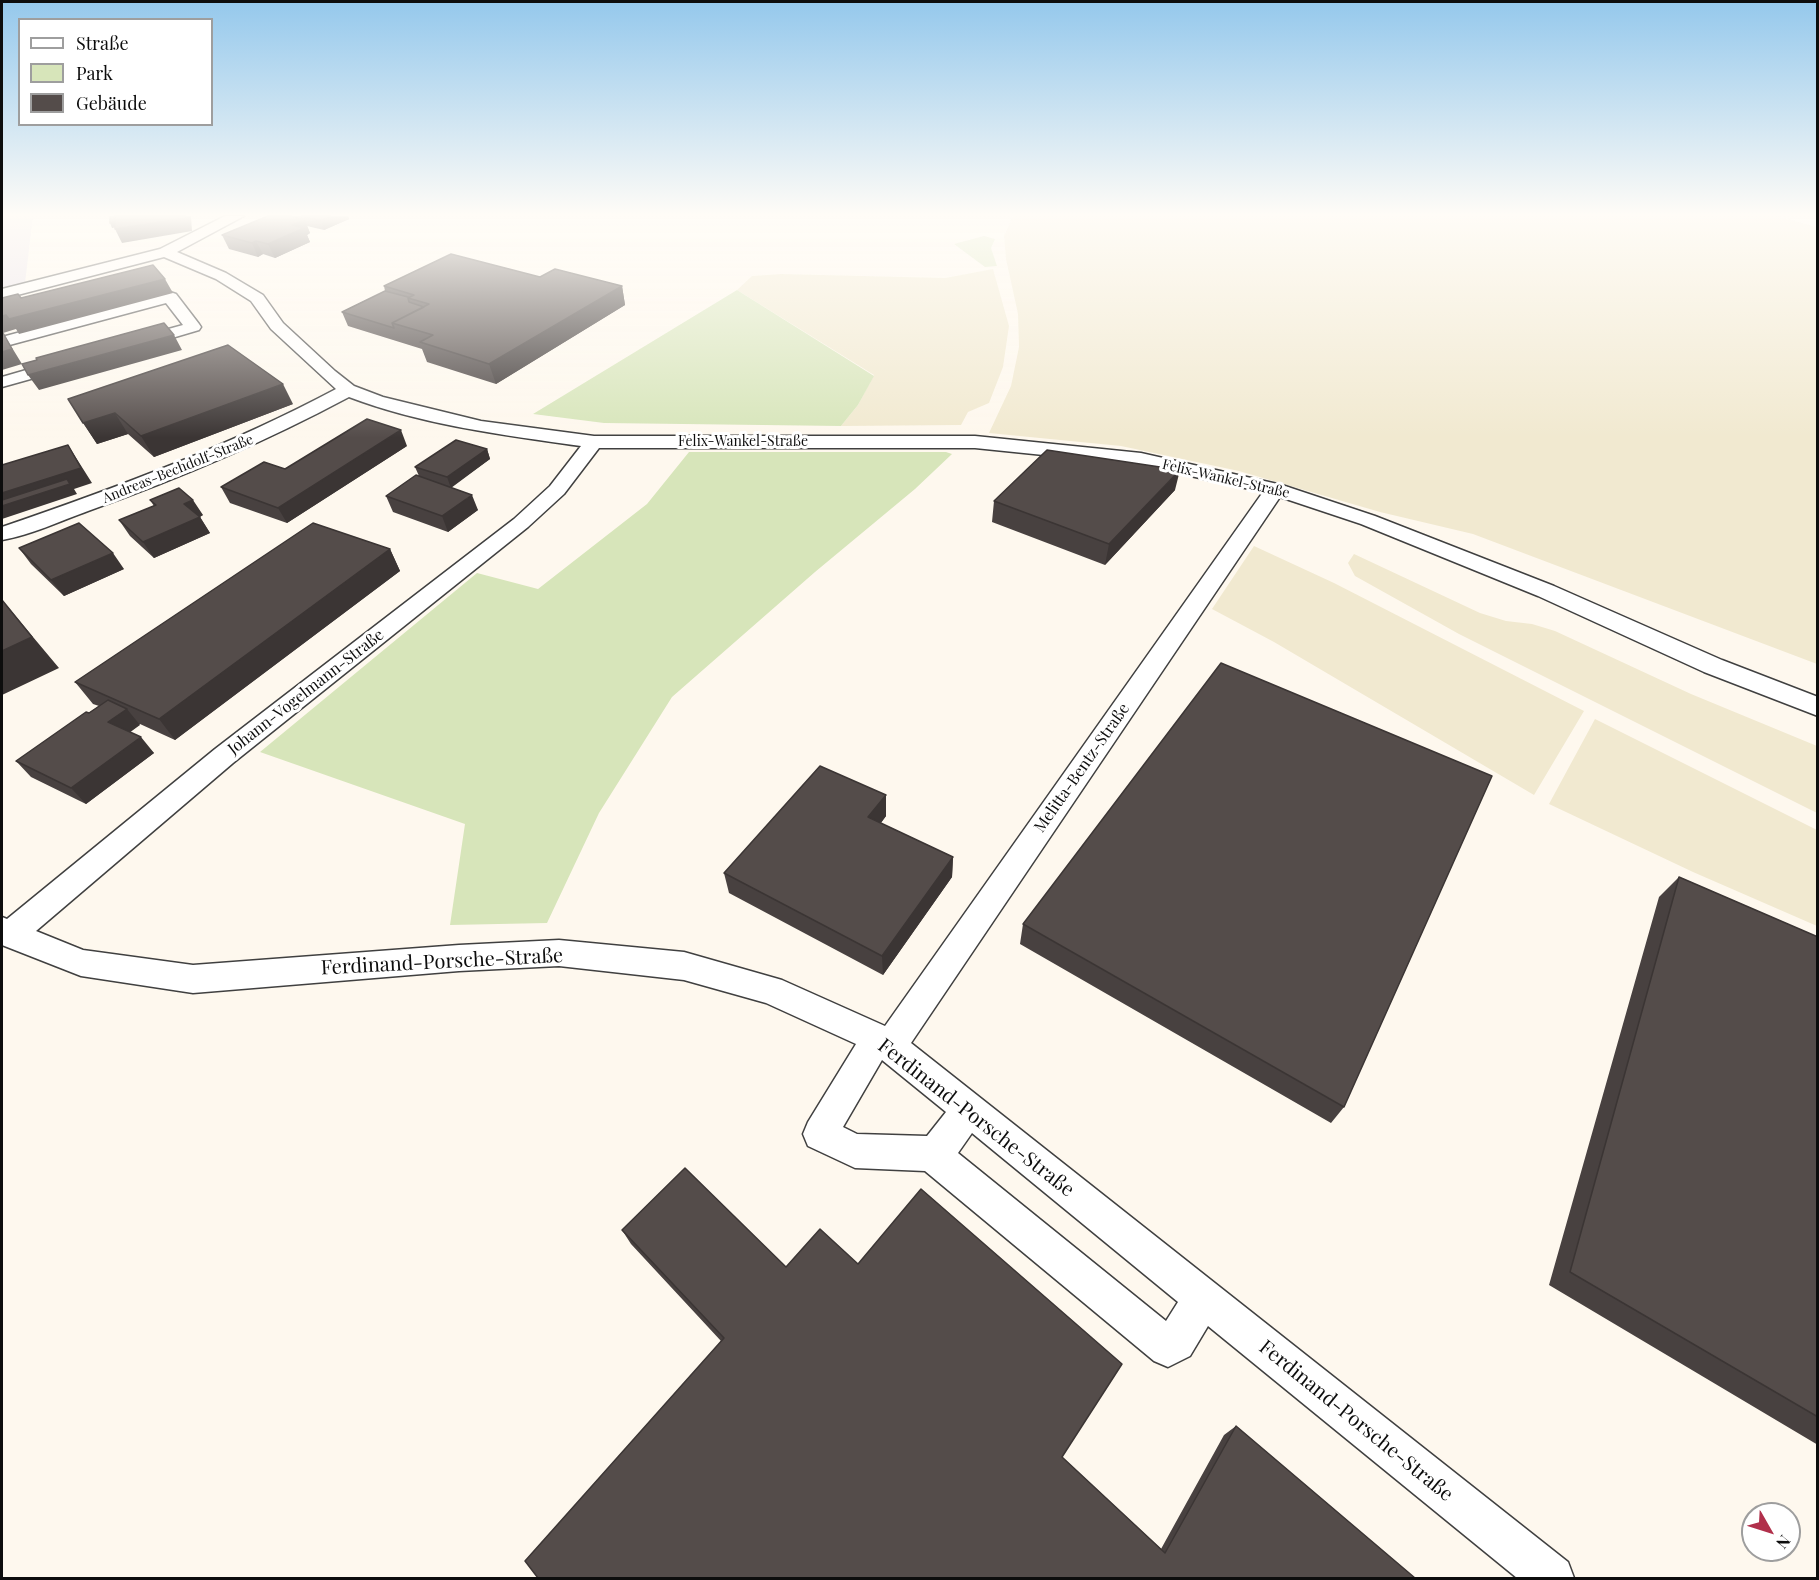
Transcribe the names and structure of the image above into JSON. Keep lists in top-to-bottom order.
{
  "streets": {
    "street": [
      "Felix-Wankel-Straße",
      "Andreas-Bechdolf-Straße",
      "Johann-Vogelmann-Straße",
      "Melitta-Bentz-Straße",
      "Ferdinand-Porsche-Straße"
    ]
  },
  "crossings": [
    ["Felix-Wankel-Straße", "Andreas-Bechdolf-Straße"],
    ["Felix-Wankel-Straße", "Johann-Vogelmann-Straße"],
    ["Felix-Wankel-Straße", "Melitta-Bentz-Straße"],
    ["Johann-Vogelmann-Straße", "Ferdinand-Porsche-Straße"],
    ["Melitta-Bentz-Straße", "Ferdinand-Porsche-Straße"]
  ],
  "legend": ["Straße", "Park", "Gebäude"],
  "north": "bottom right"
}
